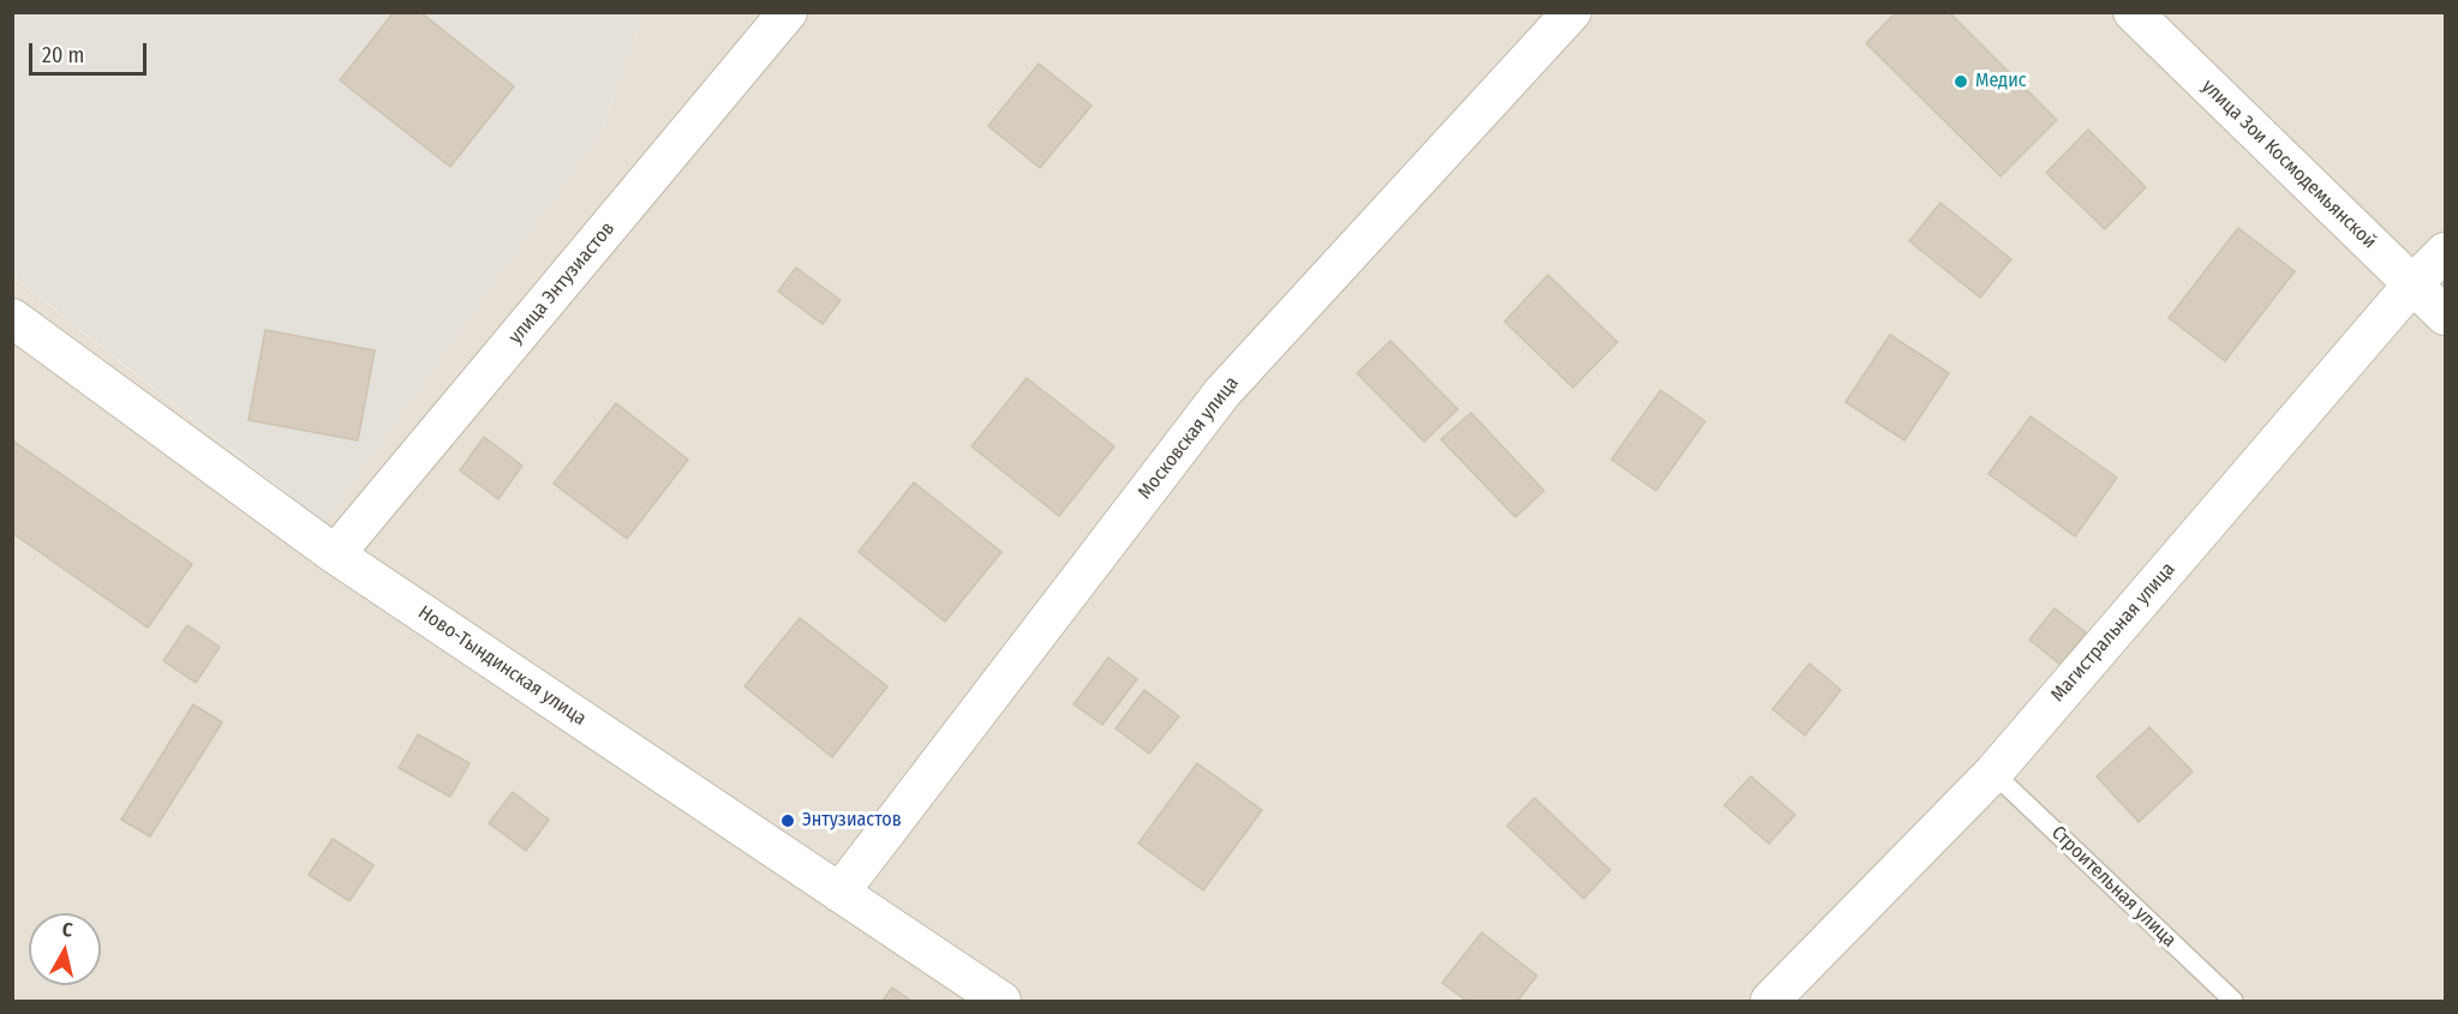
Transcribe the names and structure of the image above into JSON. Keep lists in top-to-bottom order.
{
  "streets": {
    "street": [
      "улица Зои Космодемьянской",
      "улица Энтузиастов",
      "Московская улица",
      "Магистральная улица",
      "Ново-Тындинская улица"
    ],
    "lane": ["Строительная улица"]
  },
  "crossings": [
    ["улица Зои Космодемьянской", "Магистральная улица"],
    ["улица Энтузиастов", "Ново-Тындинская улица"],
    ["Московская улица", "Ново-Тындинская улица"],
    ["Магистральная улица", "Строительная улица"]
  ],
  "places": ["Медис", "Энтузиастов"],
  "scale_bar": "20 m",
  "north": "top"
}
